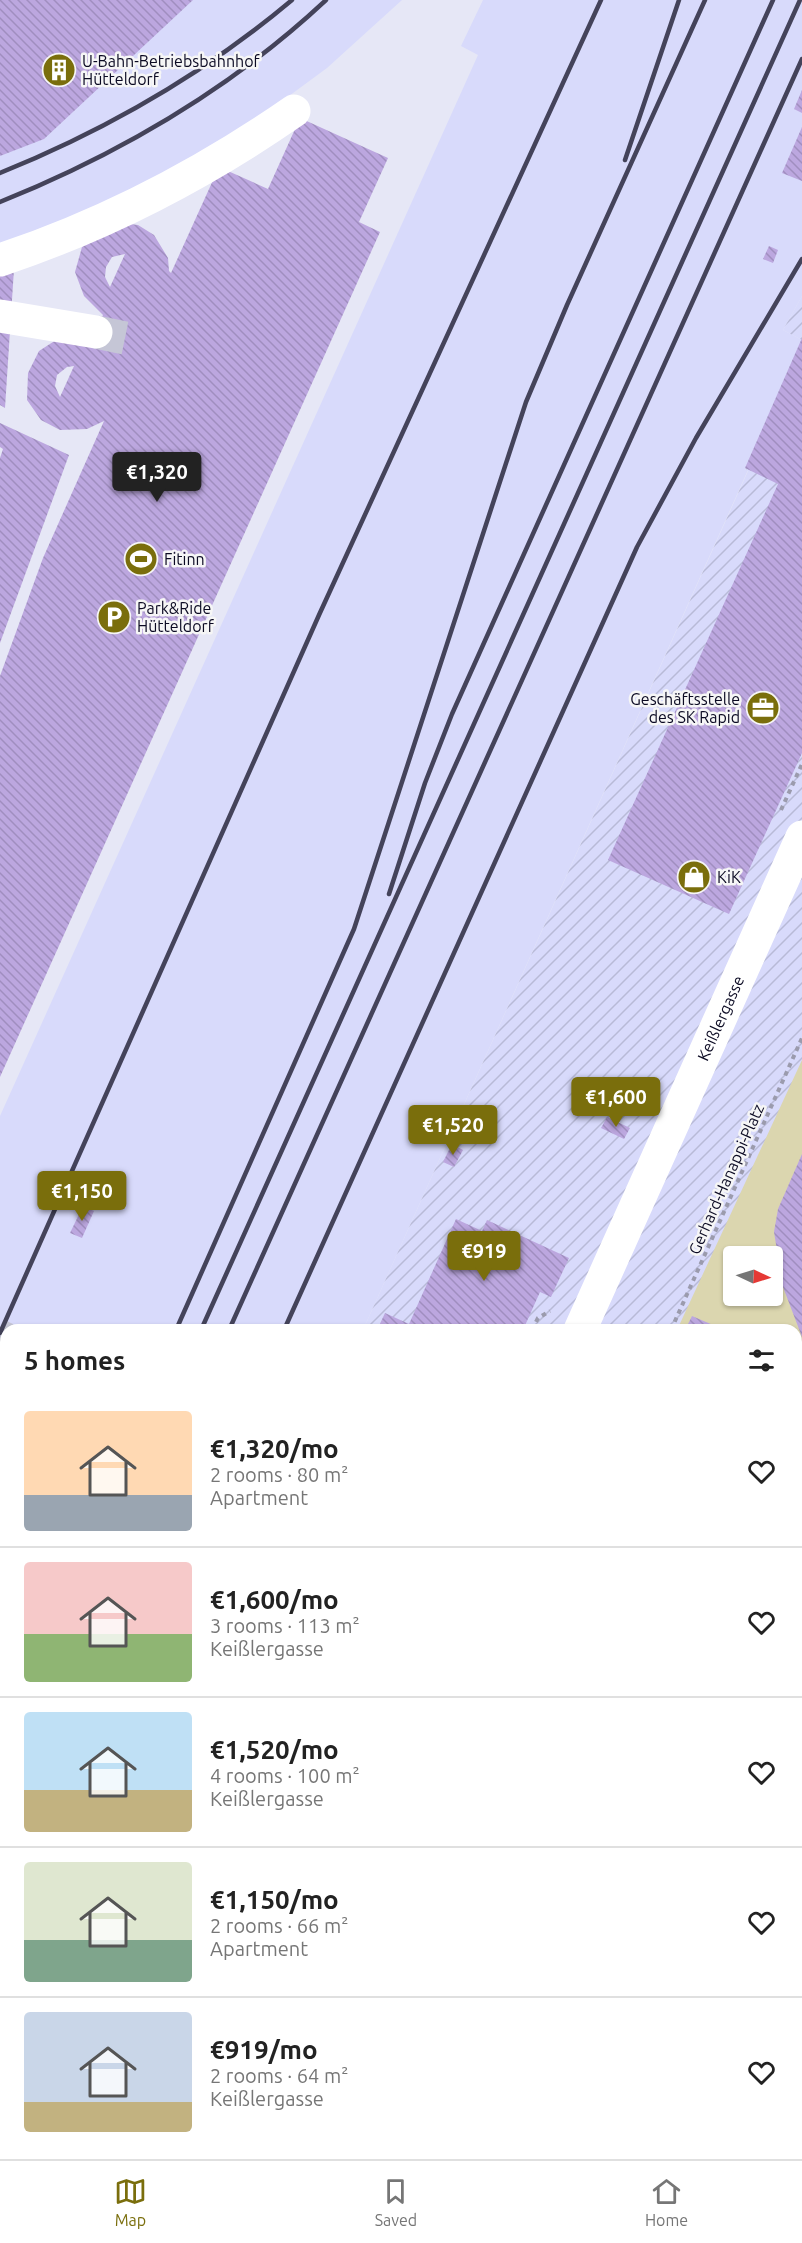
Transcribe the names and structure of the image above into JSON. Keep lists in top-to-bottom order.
{
  "streets": {
    "street": ["Keißlergasse"],
    "path": ["Gerhard-Hanappi-Platz"]
  },
  "places": {
    "building": ["U-Bahn-Betriebsbahnhof Hütteldorf"],
    "sports": ["Fitinn"],
    "parking": ["Park&Ride Hütteldorf"],
    "office": ["Geschäftsstelle des SK Rapid"],
    "shop": ["KiK"]
  },
  "north": "right",
  "page": {
    "price": [
      "€1,320",
      "€1,600",
      "€1,520",
      "€1,150",
      "€919"
    ],
    "heading": "5 homes",
    "list": [
      {
        "name": "€1,320/mo",
        "note": "2 rooms · 80 m² · Apartment"
      },
      {
        "name": "€1,600/mo",
        "note": "3 rooms · 113 m² · Keißlergasse"
      },
      {
        "name": "€1,520/mo",
        "note": "4 rooms · 100 m² · Keißlergasse"
      },
      {
        "name": "€1,150/mo",
        "note": "2 rooms · 66 m² · Apartment"
      },
      {
        "name": "€919/mo",
        "note": "2 rooms · 64 m² · Keißlergasse"
      }
    ],
    "tabs": ["Map", "Saved", "Home"]
  }
}
